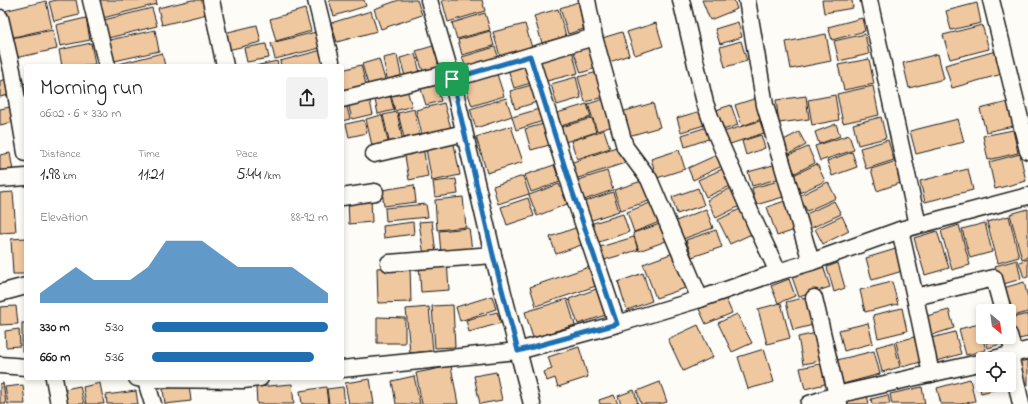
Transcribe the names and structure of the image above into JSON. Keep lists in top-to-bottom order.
{
  "north": "bottom right",
  "page": {
    "heading": ["Morning run", "06:02 · 6 × 330 m"],
    "stats": [
      ["Distance", "1.98 km"],
      ["Time", "11:21"],
      ["Pace", "5:44 /km"]
    ],
    "chart": ["Elevation", "88–92 m"],
    "list": [
      {
        "name": "330 m",
        "note": "5:30"
      },
      {
        "name": "660 m",
        "note": "5:36"
      }
    ]
  }
}
